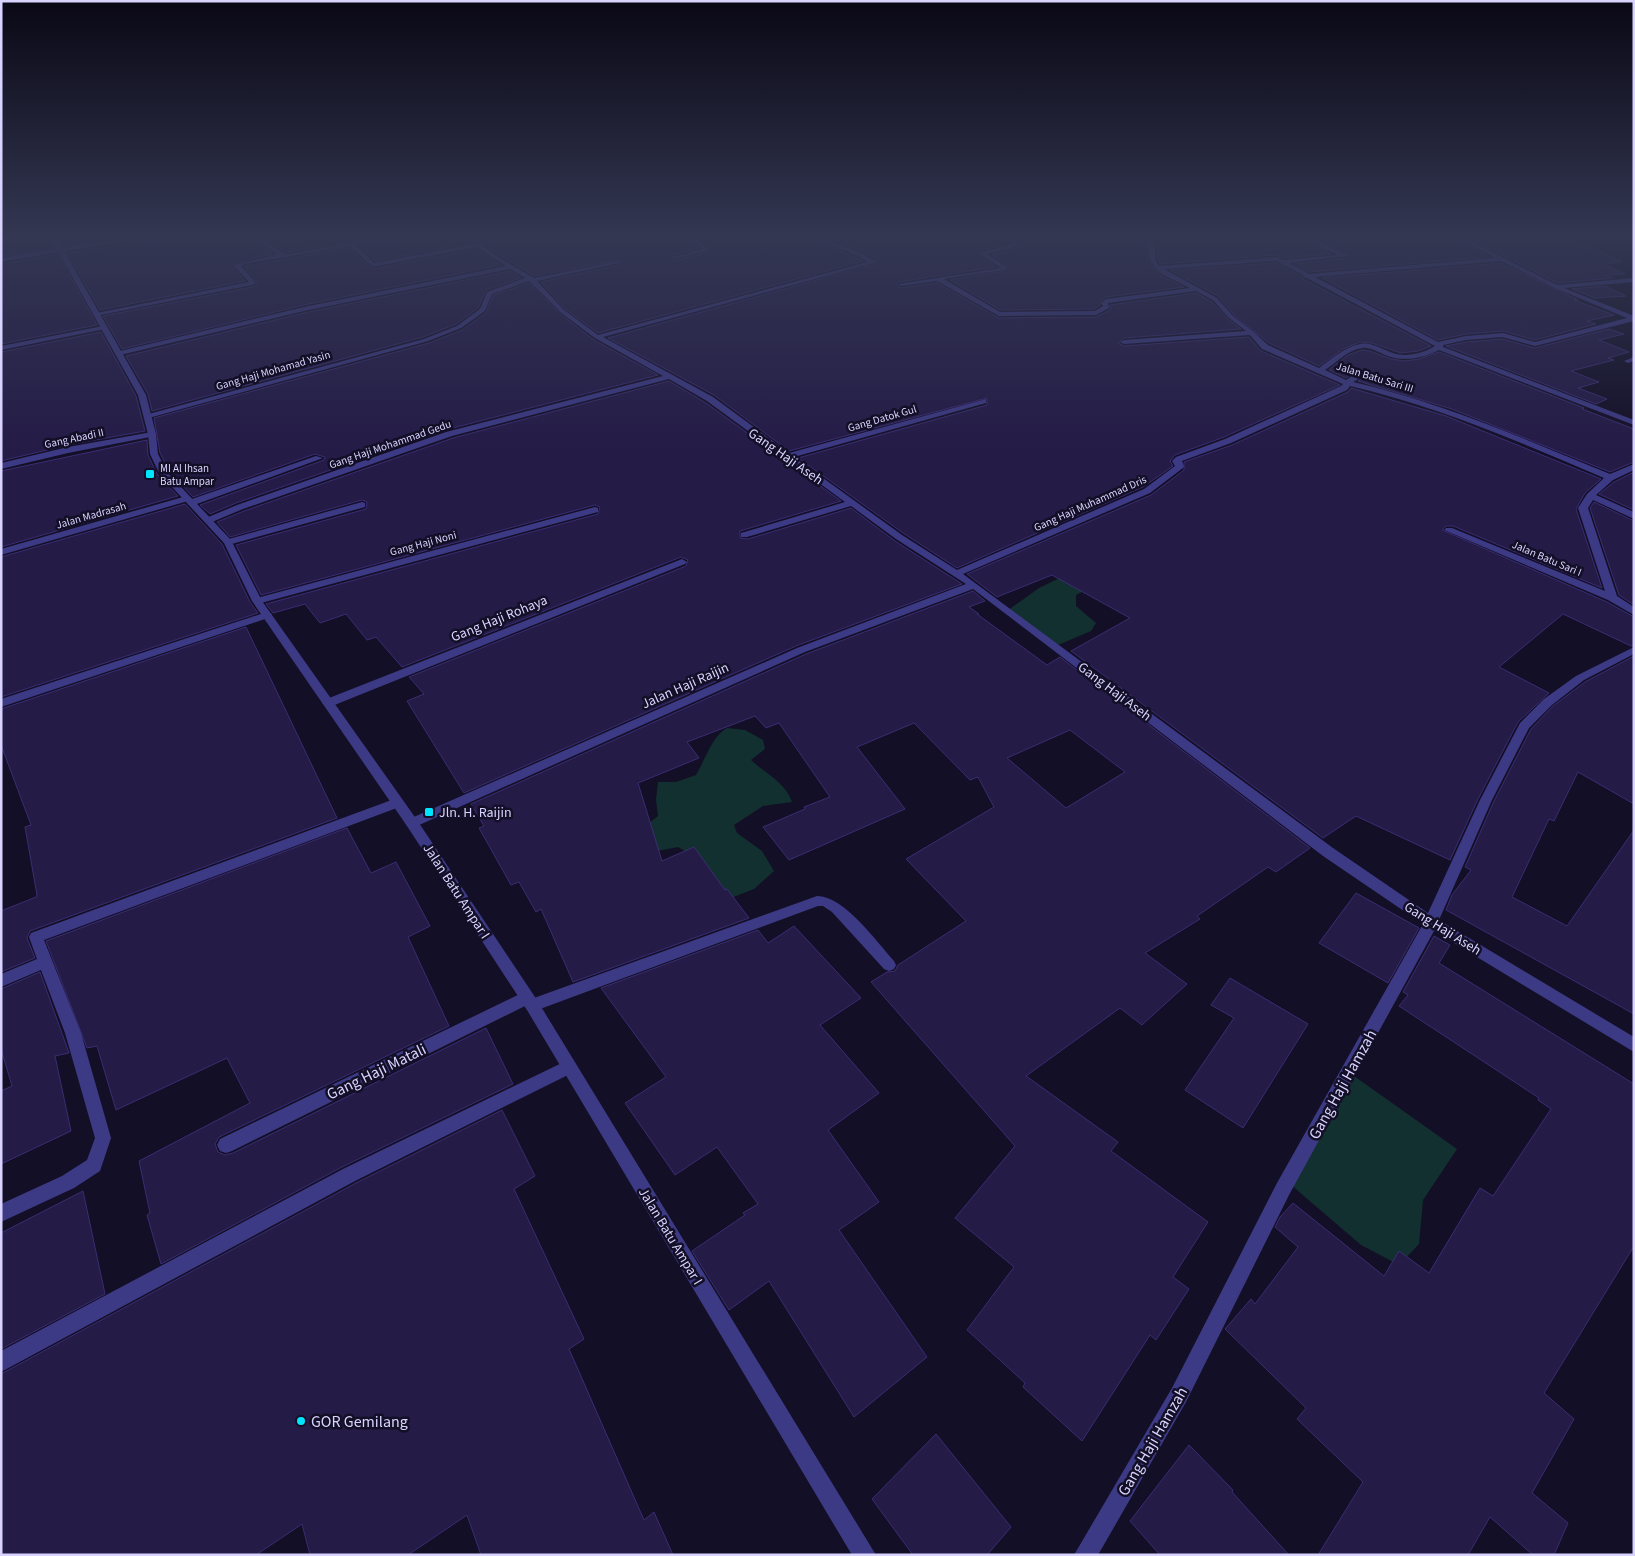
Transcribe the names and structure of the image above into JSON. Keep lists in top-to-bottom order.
{
  "streets": {
    "street": [
      "Gang Haji Mohamad Yasin",
      "Jalan Batu Sari III",
      "Gang Datok Gul",
      "Gang Abadi II",
      "Gang Haji Mohammad Gedu",
      "Gang Haji Aseh",
      "Gang Haji Muhammad Dris",
      "Jalan Madrasah",
      "Gang Haji Noni",
      "Jalan Batu Sari I",
      "Gang Haji Rohaya",
      "Jalan Haji Raijin",
      "Jalan Batu Ampar I",
      "Gang Haji Matali",
      "Gang Haji Hamzah"
    ]
  },
  "crossings": [
    ["Gang Haji Mohamad Yasin", "Jalan Batu Ampar I"],
    ["Jalan Batu Sari III", "Gang Haji Muhammad Dris"],
    ["Gang Datok Gul", "Gang Haji Aseh"],
    ["Gang Abadi II", "Jalan Batu Ampar I"],
    ["Gang Haji Mohammad Gedu", "Gang Haji Aseh"],
    ["Gang Haji Mohammad Gedu", "Jalan Batu Ampar I"],
    ["Gang Haji Aseh", "Gang Haji Muhammad Dris"],
    ["Gang Haji Aseh", "Jalan Haji Raijin"],
    ["Gang Haji Aseh", "Gang Haji Hamzah"],
    ["Jalan Madrasah", "Jalan Batu Ampar I"],
    ["Gang Haji Noni", "Jalan Batu Ampar I"],
    ["Gang Haji Rohaya", "Jalan Batu Ampar I"],
    ["Jalan Haji Raijin", "Jalan Batu Ampar I"],
    ["Jalan Batu Ampar I", "Gang Haji Matali"]
  ],
  "places": {
    "transit": ["MI Al Ihsan Batu Ampar", "Jln. H. Raijin"],
    "other": ["GOR Gemilang"]
  }
}
